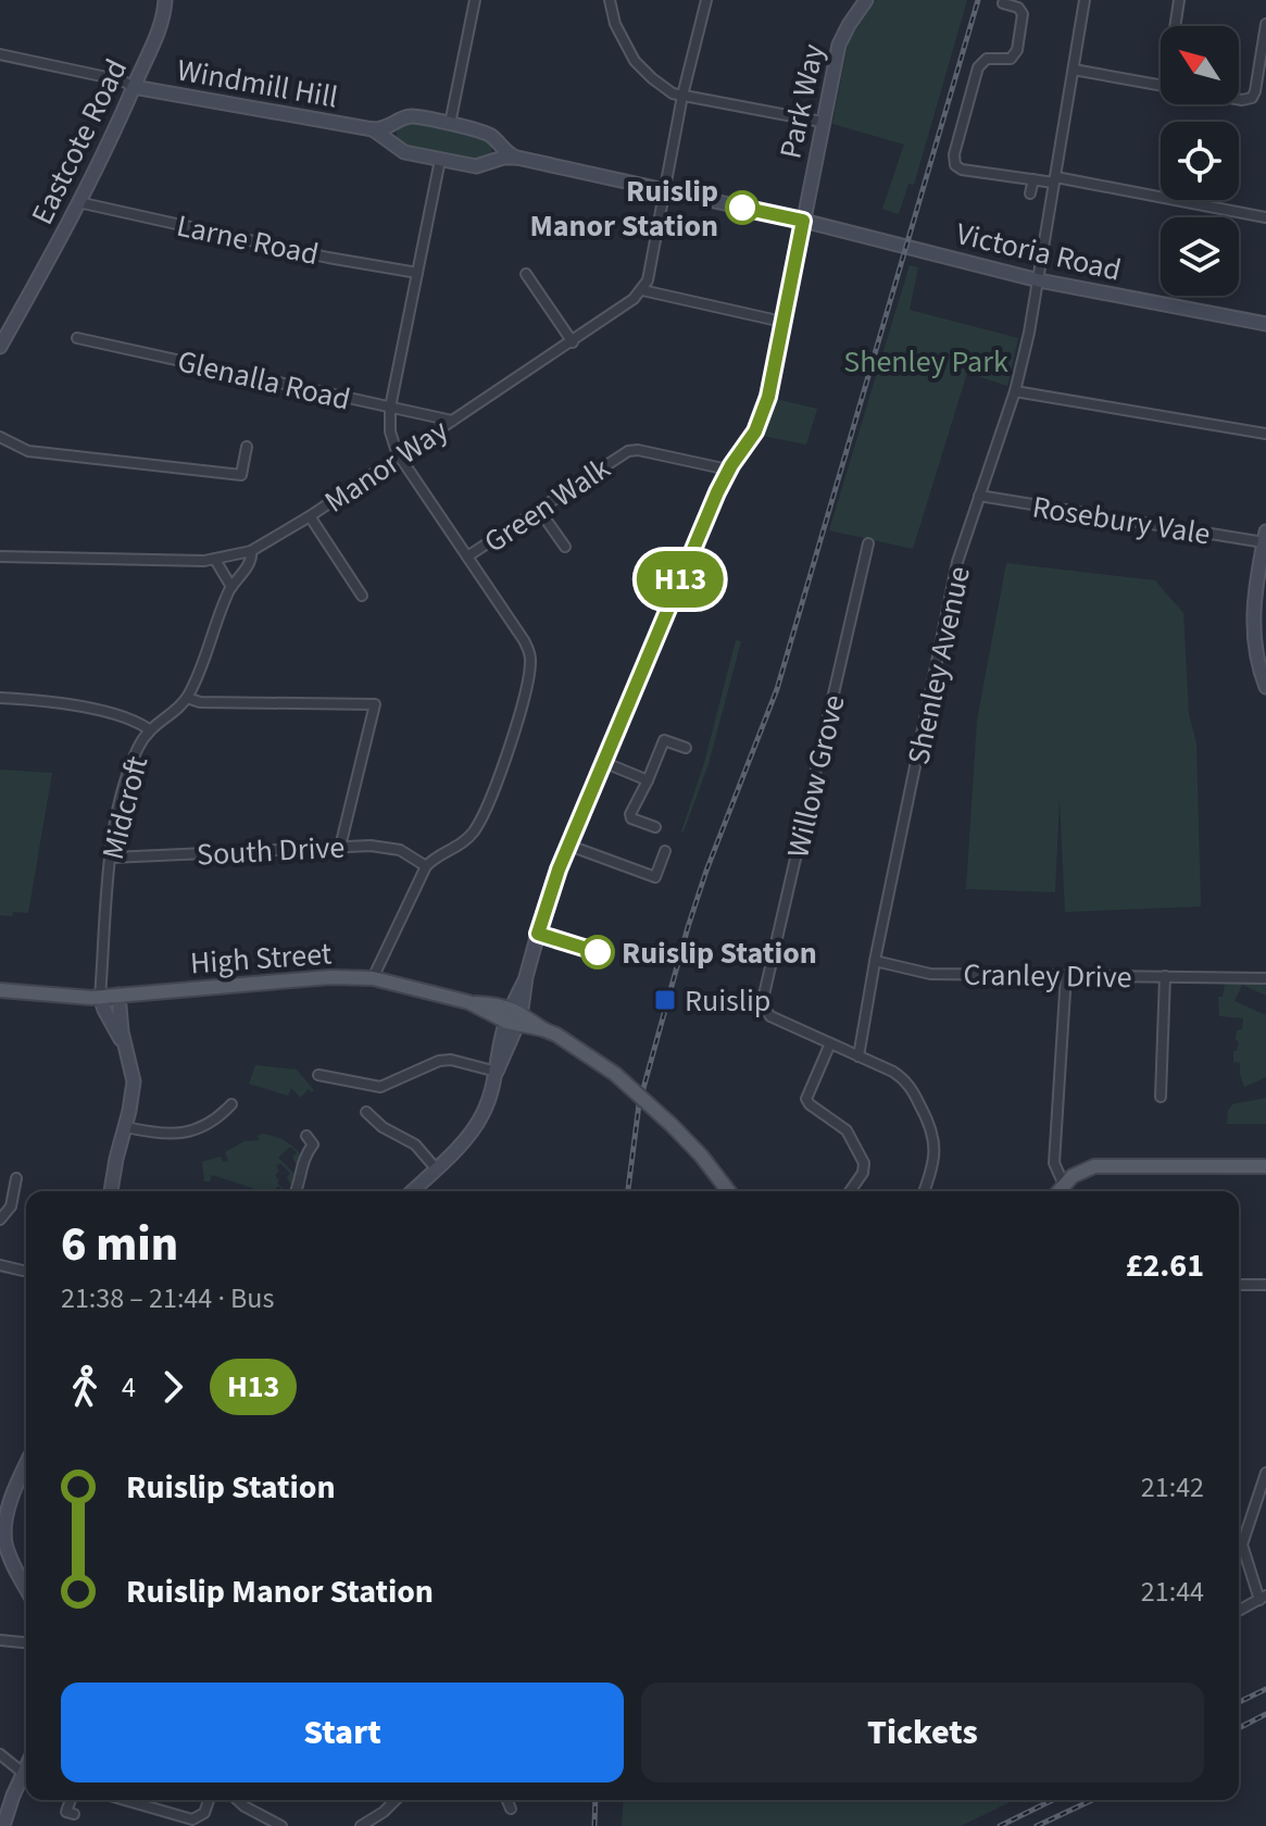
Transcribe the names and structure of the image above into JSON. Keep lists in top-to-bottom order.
{
  "streets": {
    "main road": ["High Street"],
    "street": [
      "Windmill Hill",
      "Park Way",
      "Eastcote Road",
      "Larne Road",
      "Victoria Road",
      "Glenalla Road",
      "Manor Way",
      "Green Walk",
      "Rosebury Vale",
      "Shenley Avenue",
      "Willow Grove",
      "Midcroft",
      "South Drive",
      "Cranley Drive"
    ]
  },
  "crossings": [
    ["Windmill Hill", "Park Way"],
    ["Windmill Hill", "Eastcote Road"],
    ["Windmill Hill", "Victoria Road"],
    ["Park Way", "Victoria Road"],
    ["Park Way", "Green Walk"],
    ["Park Way", "High Street"],
    ["Eastcote Road", "Larne Road"],
    ["Victoria Road", "Shenley Avenue"],
    ["Glenalla Road", "Manor Way"],
    ["Manor Way", "Midcroft"],
    ["Rosebury Vale", "Shenley Avenue"],
    ["Shenley Avenue", "Cranley Drive"],
    ["Midcroft", "South Drive"],
    ["Midcroft", "High Street"]
  ],
  "parks": ["Shenley Park"],
  "places": {
    "other": ["Ruislip Manor Station", "Ruislip Station"],
    "transit": ["Ruislip"]
  },
  "lines": ["bus line H13"],
  "north": "top left",
  "page": {
    "on_map": "H13",
    "heading": ["6 min", "21:38 – 21:44 · Bus", "£2.61"],
    "legs": ["4", "H13"],
    "list": [
      {
        "name": "Ruislip Station",
        "value": "21:42"
      },
      {
        "name": "Ruislip Manor Station",
        "value": "21:44"
      }
    ],
    "buttons": ["Start", "Tickets"]
  }
}
